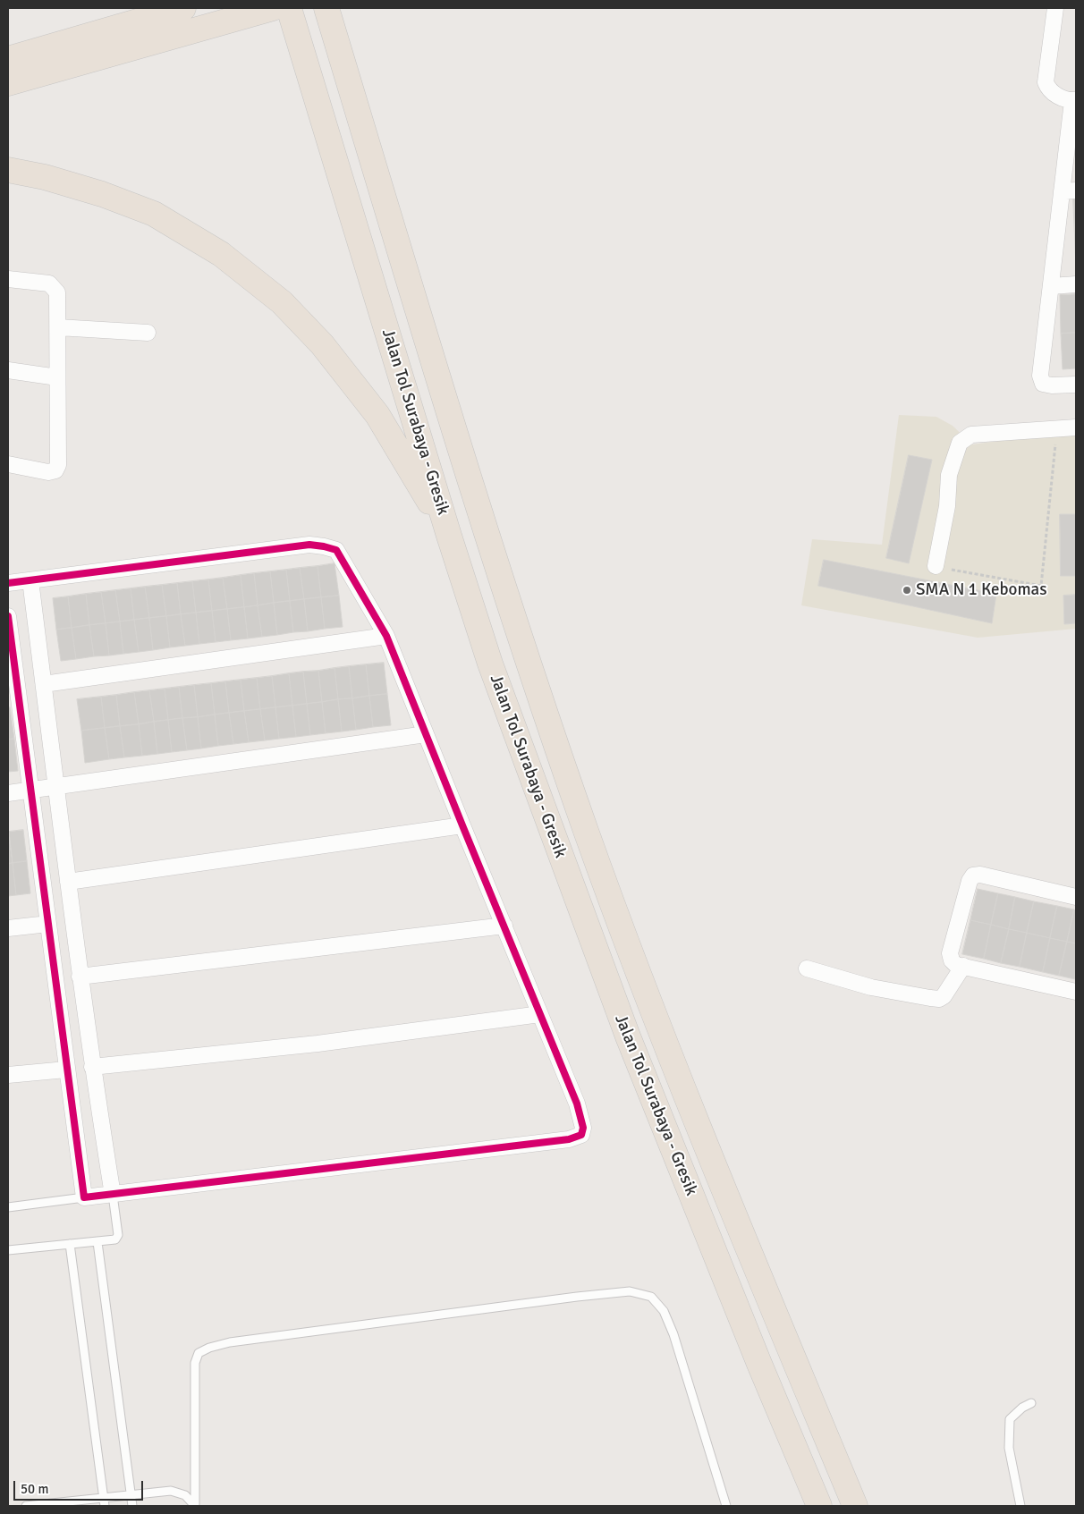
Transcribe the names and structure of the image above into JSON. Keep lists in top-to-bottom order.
{
  "streets": {
    "highway": ["Jalan Tol Surabaya - Gresik"]
  },
  "places": ["SMA N 1 Kebomas"],
  "scale_bar": "50 m"
}
